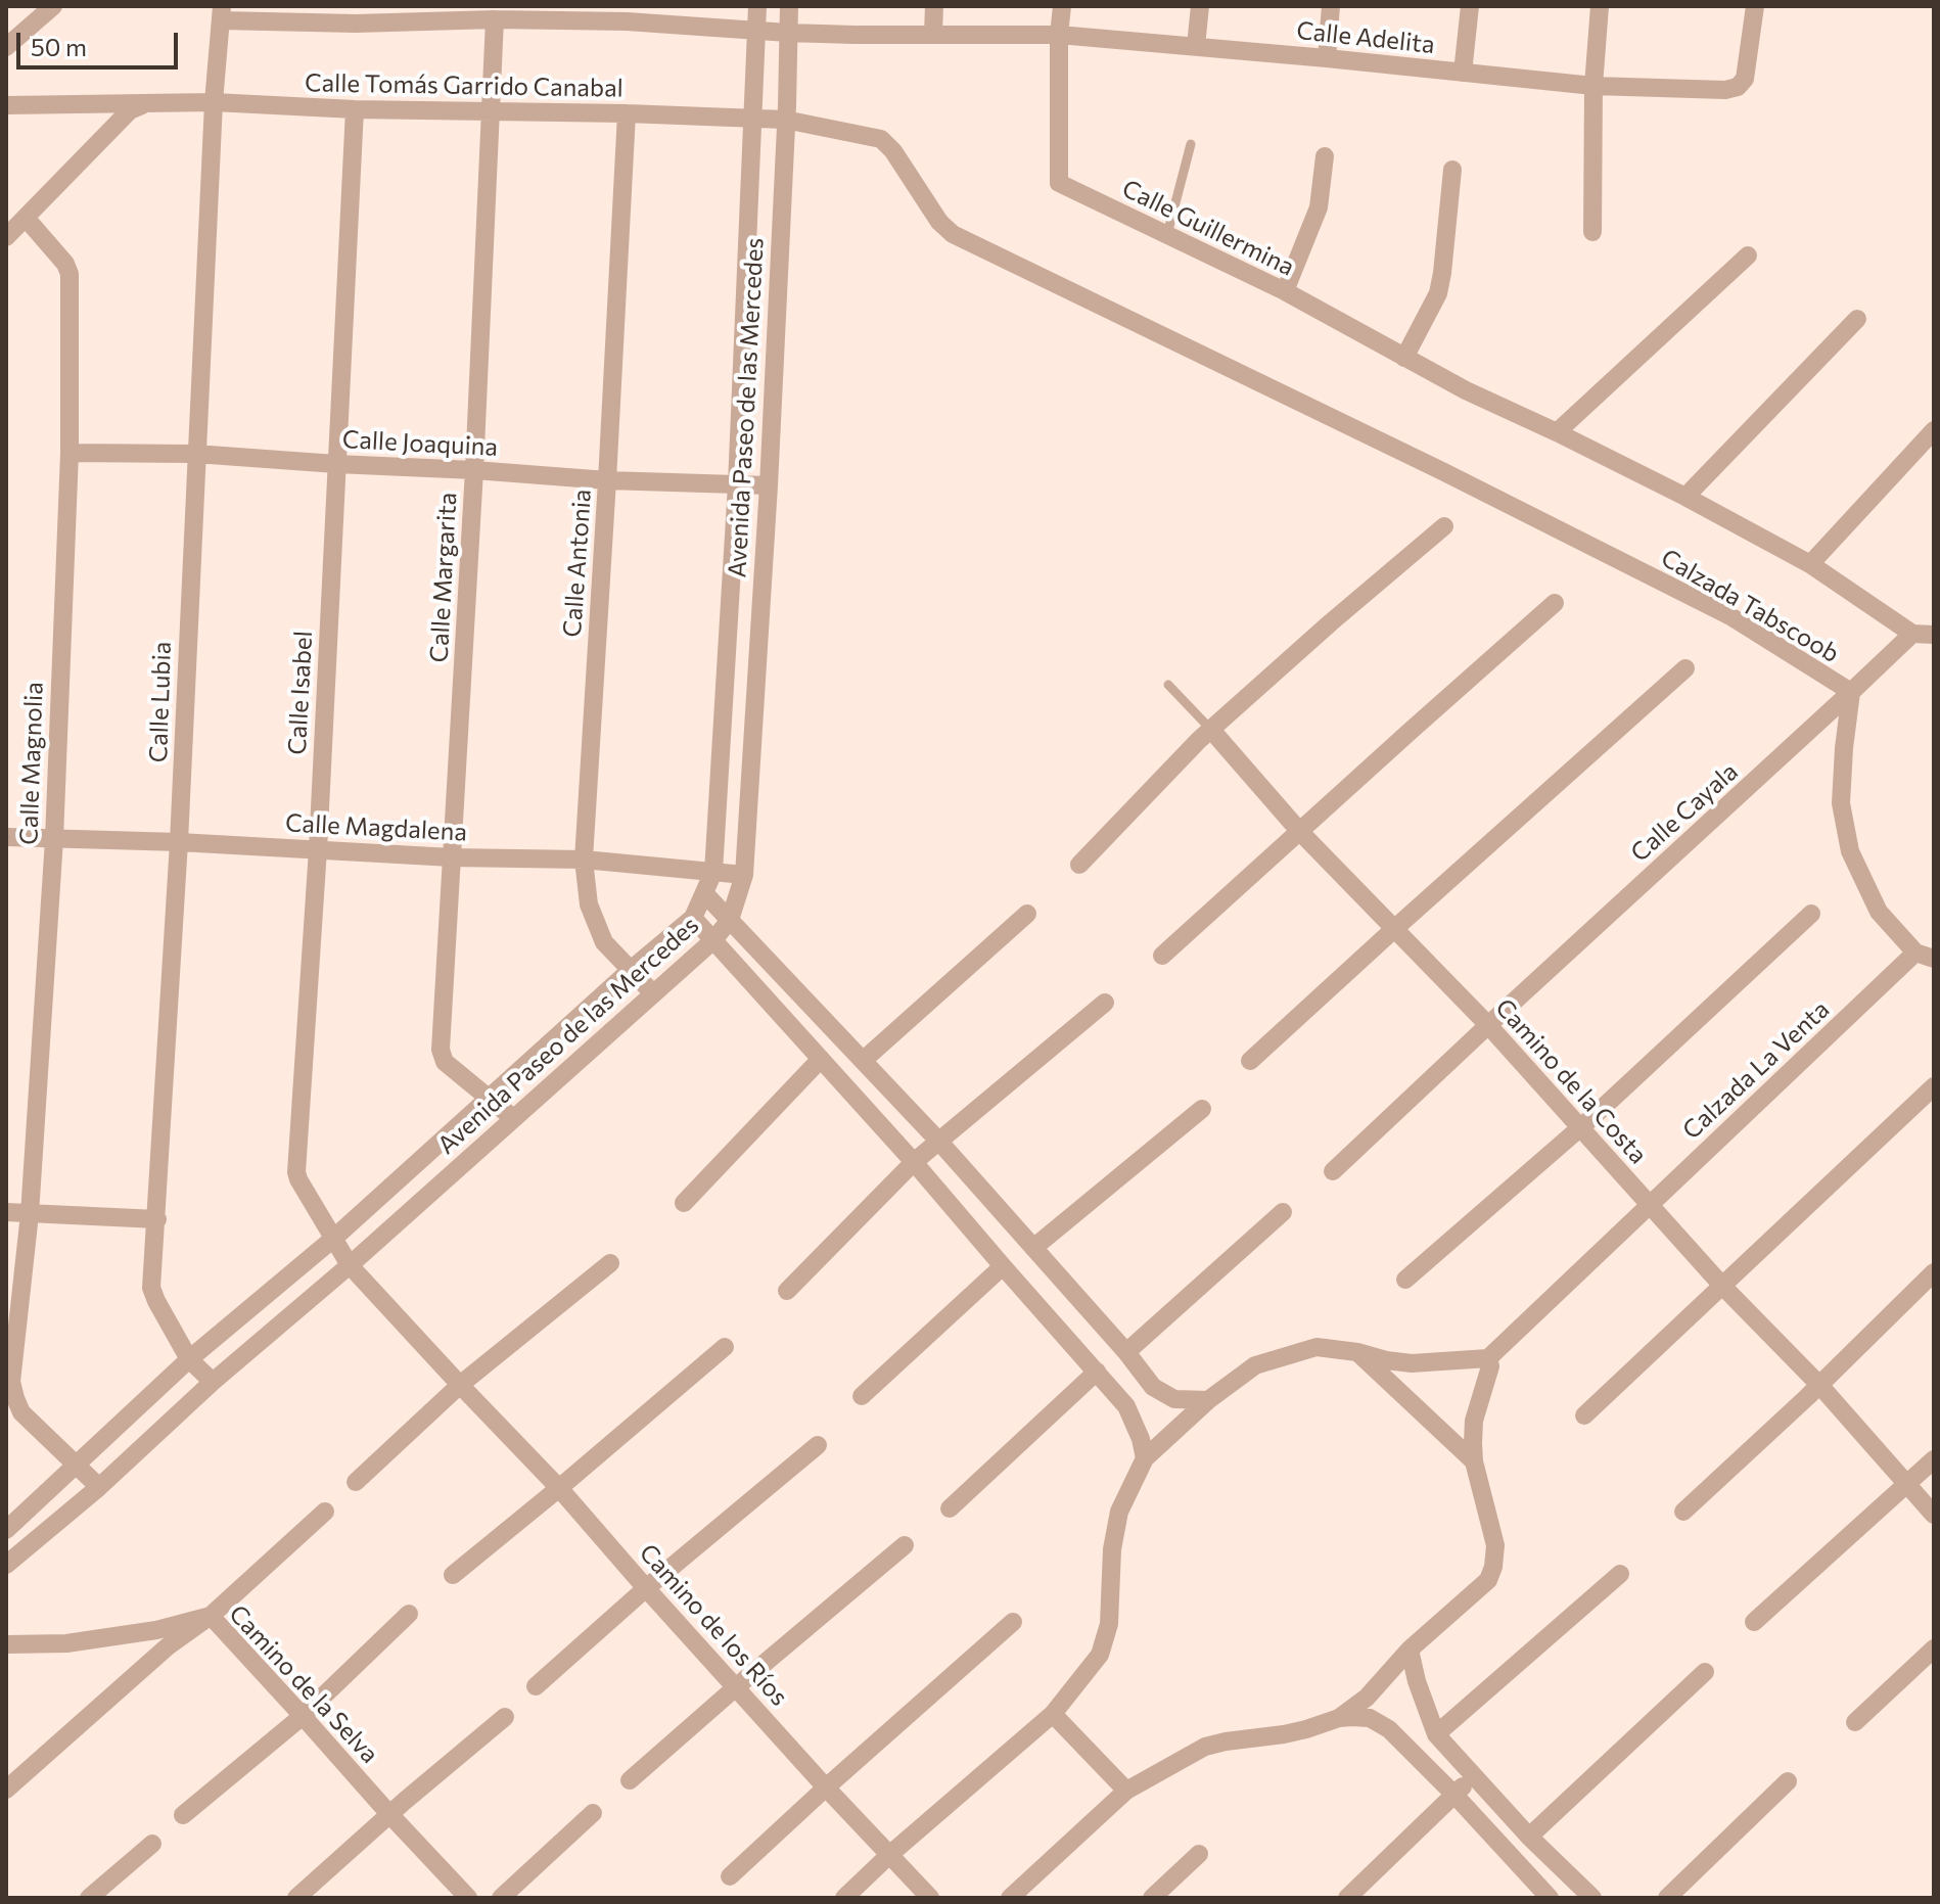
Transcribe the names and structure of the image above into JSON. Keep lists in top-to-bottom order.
{
  "streets": {
    "street": [
      "Calle Adelita",
      "Calle Tomás Garrido Canabal",
      "Calle Guillermina",
      "Avenida Paseo de las Mercedes",
      "Calle Joaquina",
      "Calle Antonia",
      "Calle Margarita",
      "Calzada Tabscoob",
      "Calle Isabel",
      "Calle Lubia",
      "Calle Magnolia",
      "Calle Cayala",
      "Calle Magdalena",
      "Calzada La Venta",
      "Camino de la Costa",
      "Camino de los Ríos",
      "Camino de la Selva"
    ]
  },
  "crossings": [
    ["Calle Adelita", "Calle Guillermina"],
    ["Calle Adelita", "Avenida Paseo de las Mercedes"],
    ["Calle Tomás Garrido Canabal", "Avenida Paseo de las Mercedes"],
    ["Calle Tomás Garrido Canabal", "Calle Antonia"],
    ["Calle Tomás Garrido Canabal", "Calle Margarita"],
    ["Calle Tomás Garrido Canabal", "Calzada Tabscoob"],
    ["Calle Tomás Garrido Canabal", "Calle Isabel"],
    ["Calle Tomás Garrido Canabal", "Calle Lubia"],
    ["Avenida Paseo de las Mercedes", "Calle Joaquina"],
    ["Avenida Paseo de las Mercedes", "Calle Antonia"],
    ["Avenida Paseo de las Mercedes", "Calle Margarita"],
    ["Avenida Paseo de las Mercedes", "Calzada Tabscoob"],
    ["Avenida Paseo de las Mercedes", "Calle Isabel"],
    ["Avenida Paseo de las Mercedes", "Calle Lubia"],
    ["Avenida Paseo de las Mercedes", "Calle Magnolia"],
    ["Avenida Paseo de las Mercedes", "Calle Magdalena"],
    ["Calle Joaquina", "Calle Antonia"],
    ["Calle Joaquina", "Calle Margarita"],
    ["Calle Joaquina", "Calle Isabel"],
    ["Calle Joaquina", "Calle Lubia"],
    ["Calle Joaquina", "Calle Magnolia"],
    ["Calle Antonia", "Calle Magdalena"],
    ["Calle Margarita", "Calle Magdalena"],
    ["Calzada Tabscoob", "Calle Cayala"],
    ["Calzada Tabscoob", "Calzada La Venta"],
    ["Calle Isabel", "Calle Magdalena"],
    ["Calle Isabel", "Camino de los Ríos"],
    ["Calle Lubia", "Calle Magdalena"],
    ["Calle Magnolia", "Calle Magdalena"],
    ["Calle Cayala", "Camino de la Costa"],
    ["Calzada La Venta", "Camino de la Costa"]
  ],
  "scale_bar": "50 m"
}
